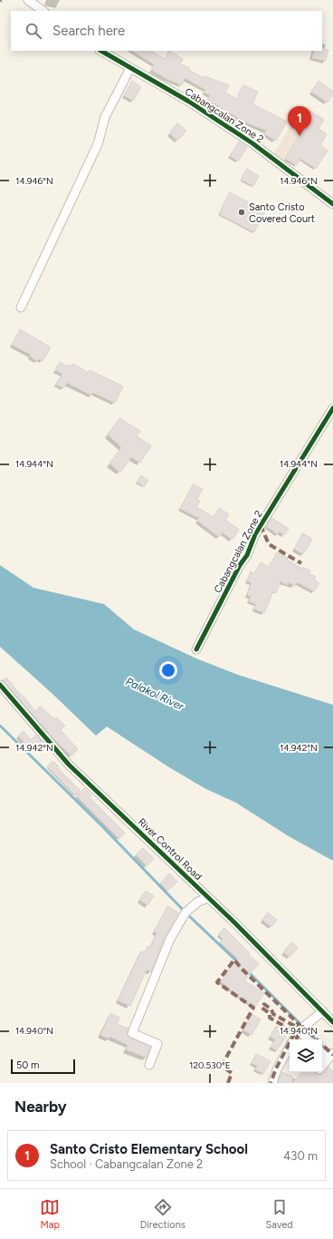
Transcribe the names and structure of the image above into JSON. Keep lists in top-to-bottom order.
{
  "streets": {
    "street": ["Cabangcalan Zone 2", "River Control Road"]
  },
  "water": ["Palakol River"],
  "places": ["Santo Cristo Covered Court"],
  "scale_bar": "50 m",
  "page": {
    "search": "Search here",
    "pins": "1",
    "scale": "50 m",
    "heading": "Nearby",
    "list": [
      {
        "mark": "1",
        "name": "Santo Cristo Elementary School",
        "note": "School · Cabangcalan Zone 2",
        "value": "430 m"
      }
    ],
    "nav": ["Map", "Directions", "Saved"]
  },
  "coordinates": [
    "14.946°N",
    "14.944°N",
    "14.942°N",
    "14.940°N",
    "120.530°E"
  ]
}
